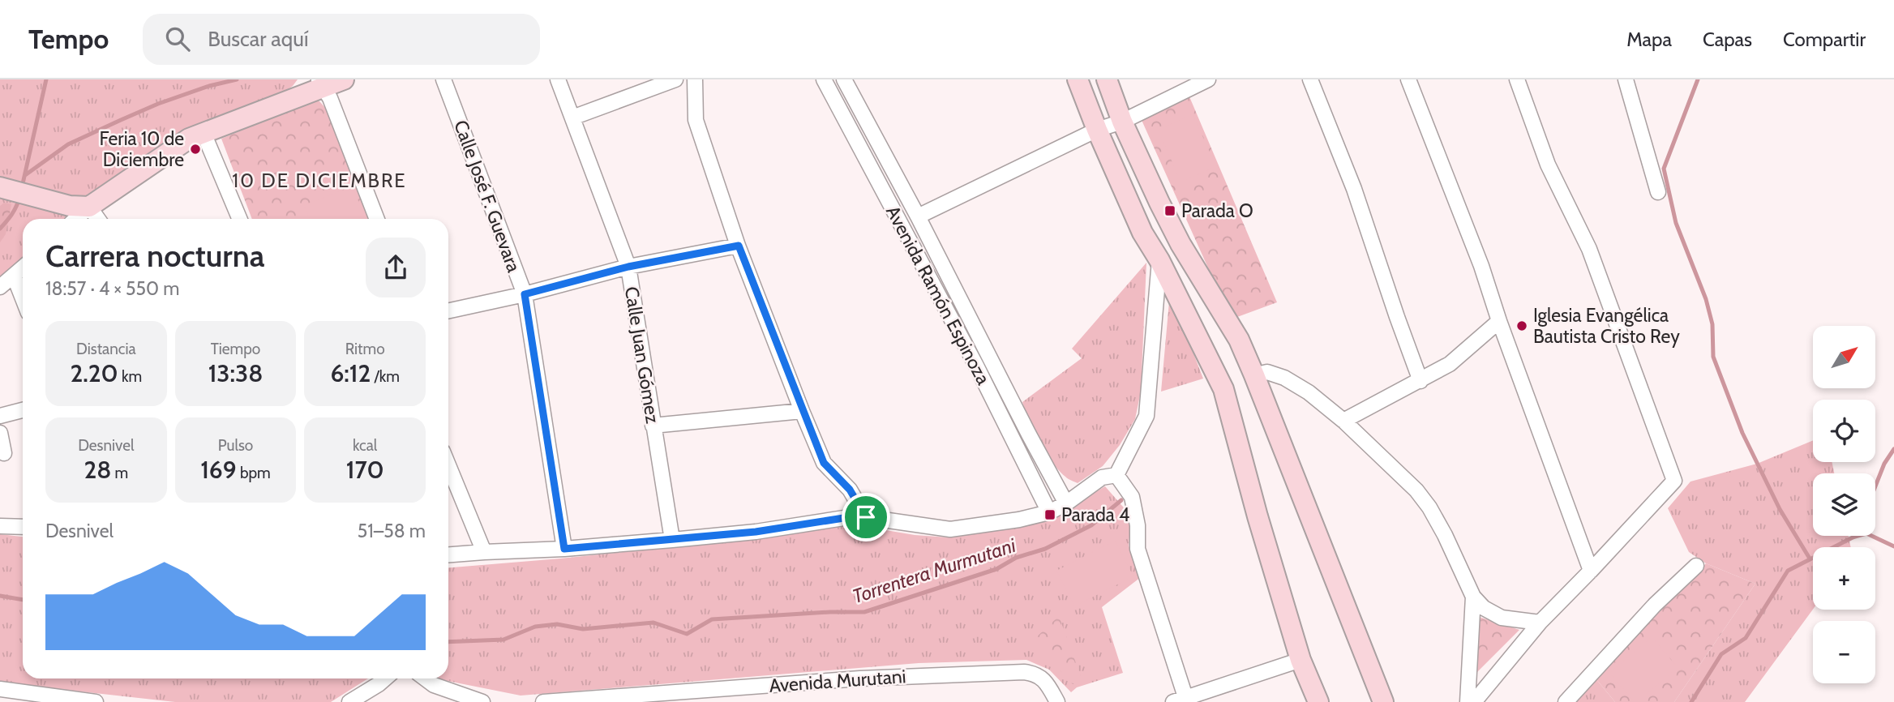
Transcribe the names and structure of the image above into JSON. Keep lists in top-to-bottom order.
{
  "streets": {
    "street": [
      "Calle José F. Guevara",
      "Avenida Ramón Espinoza",
      "Calle Juan Gómez",
      "Avenida Murutani"
    ]
  },
  "districts": ["10 DE DICIEMBRE"],
  "water": ["Torrentera Murmutani"],
  "places": {
    "other": ["Feria 10 de Diciembre", "Iglesia Evangélica Bautista Cristo Rey"],
    "transit": ["Parada O", "Parada 4"]
  },
  "north": "top right",
  "page": {
    "header": "Tempo",
    "search": "Buscar aquí",
    "nav": ["Mapa", "Capas", "Compartir"],
    "heading": ["Carrera nocturna", "18:57 · 4 × 550 m"],
    "stats": [
      ["Distancia", "2.20 km"],
      ["Tiempo", "13:38"],
      ["Ritmo", "6:12 /km"],
      ["Desnivel", "28 m"],
      ["Pulso", "169 bpm"],
      ["kcal", "170"]
    ],
    "map_buttons": ["+", "−"],
    "chart": ["Desnivel", "51–58 m"]
  }
}
